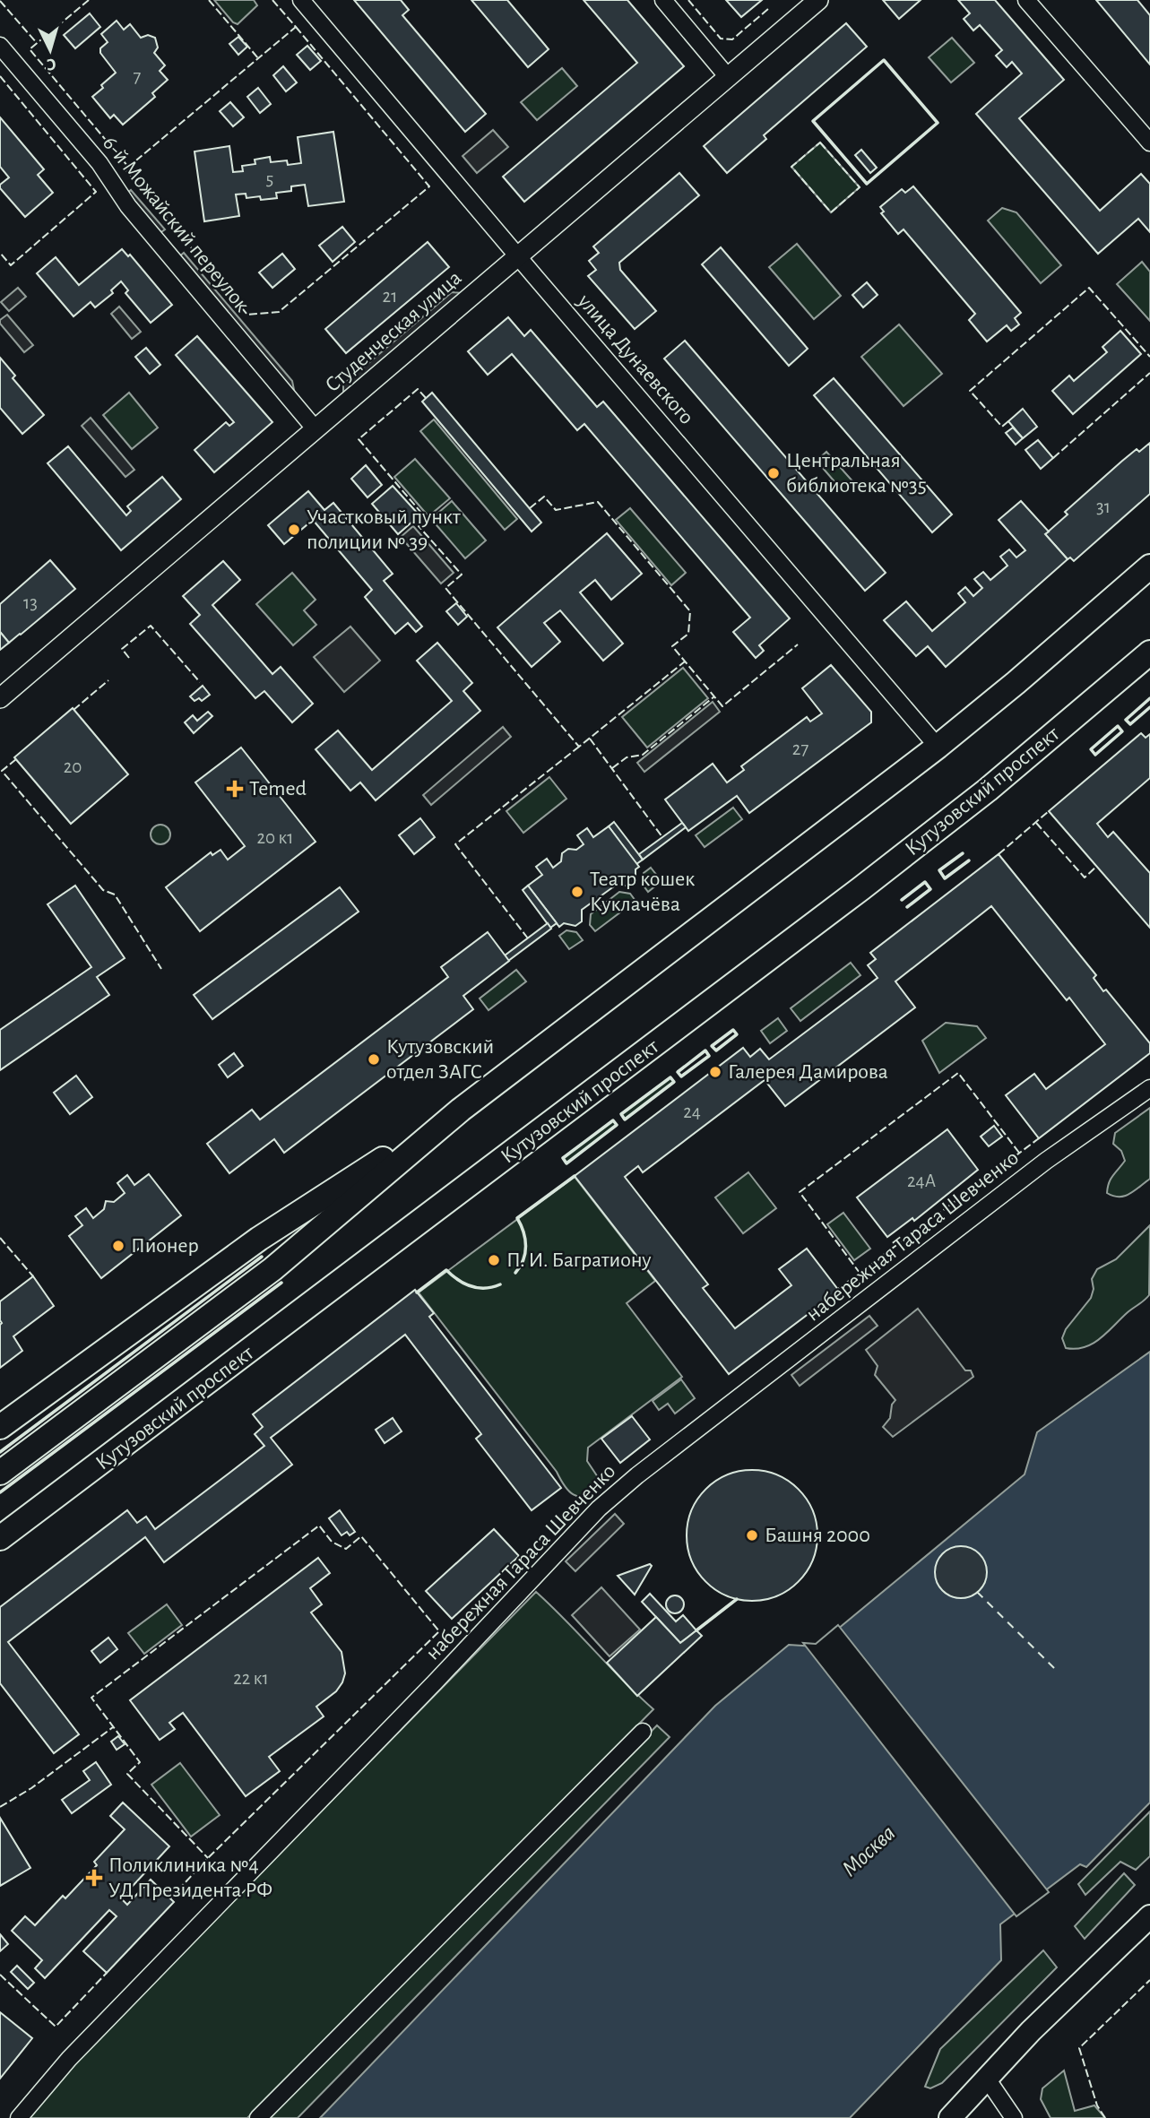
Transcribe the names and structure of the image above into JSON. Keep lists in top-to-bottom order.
{
  "streets": {
    "main road": ["Кутузовский проспект"],
    "street": [
      "6-й Можайский переулок",
      "Студенческая улица",
      "улица Дунаевского",
      "набережная Тараса Шевченко"
    ]
  },
  "crossings": [
    ["6-й Можайский переулок", "Студенческая улица"],
    ["Студенческая улица", "улица Дунаевского"]
  ],
  "water": ["Москва"],
  "places": {
    "other": [
      "Центральная библиотека №35",
      "Участковый пункт полиции № 39",
      "Театр кошек Куклачёва",
      "Кутузовский отдел ЗАГС",
      "Галерея Дамирова",
      "Пионер",
      "П. И. Багратиону",
      "Башня 2000"
    ],
    "health": ["Temed", "Поликлиника №4 УД Президента РФ"]
  },
  "house_numbers": [
    "7",
    "5",
    "21",
    "31",
    "13",
    "27",
    "20",
    "20 к1",
    "24",
    "24А",
    "22 к1"
  ],
  "north": "bottom"
}
